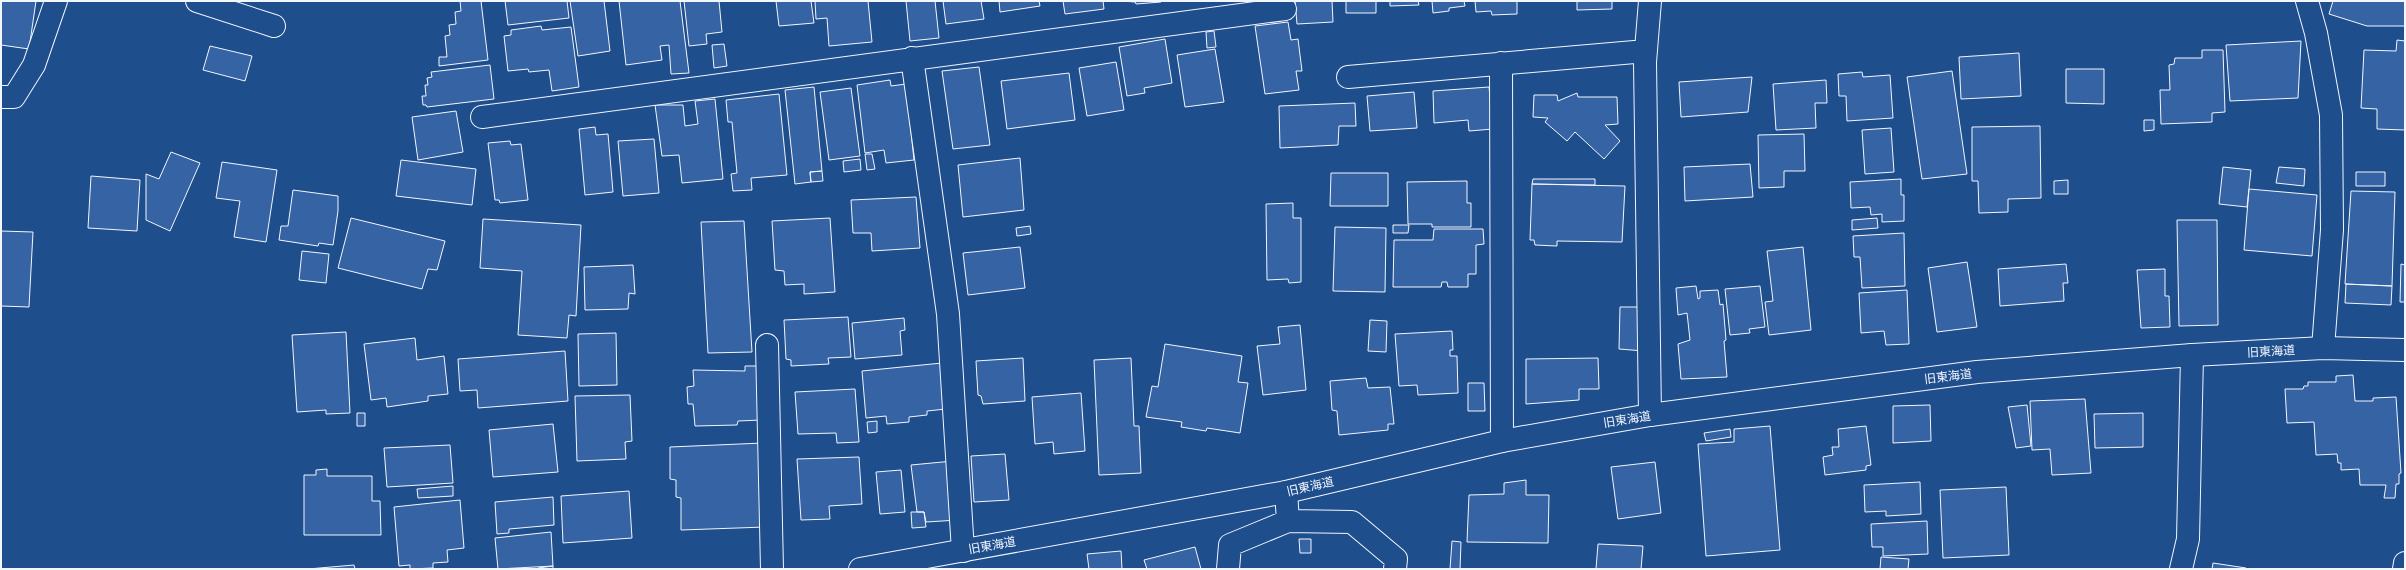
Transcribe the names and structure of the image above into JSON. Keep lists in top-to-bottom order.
{
  "streets": {
    "street": ["旧東海道"]
  }
}
